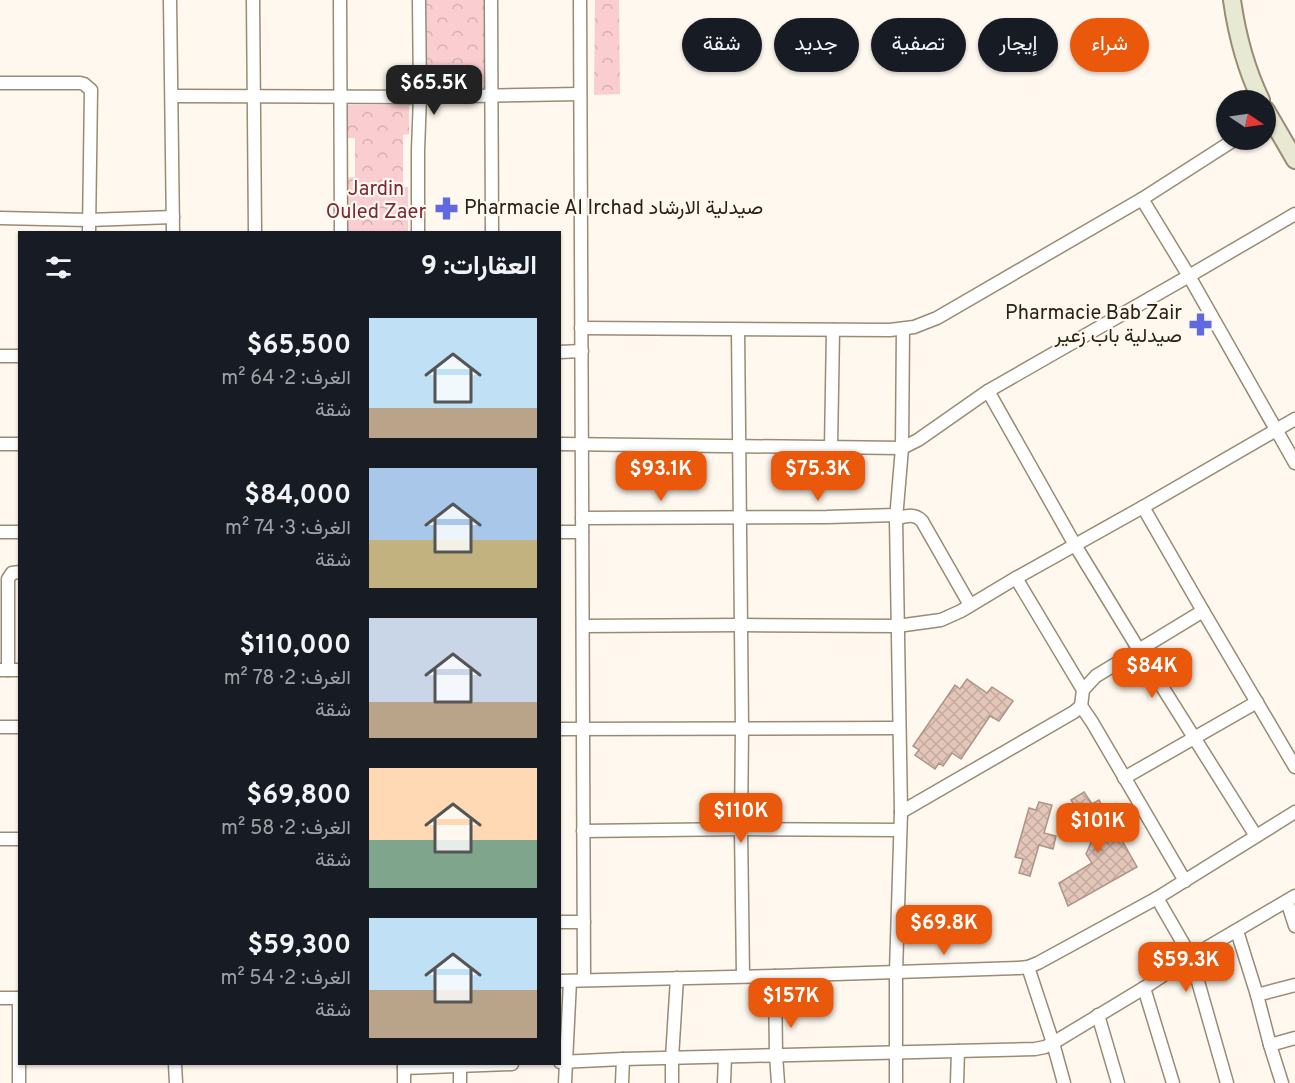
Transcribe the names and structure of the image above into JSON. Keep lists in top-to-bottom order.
{
  "parks": ["Jardin Ouled Zaer"],
  "places": {
    "pharmacy": ["Pharmacie Al Irchad صيدلية الارشاد", "Pharmacie Bab Zair صيدلية باب زعير"]
  },
  "north": "right",
  "page": {
    "chip": [
      "شراء",
      "إيجار",
      "تصفية",
      "جديد",
      "شقة"
    ],
    "price": [
      "$65.5K",
      "$93.1K",
      "$75.3K",
      "$84K",
      "$110K",
      "$101K",
      "$69.8K",
      "$59.3K",
      "$157K"
    ],
    "heading": "العقارات: 9",
    "list": [
      {
        "name": "$65,500",
        "note": "الغرف: 2 · 64 m² · شقة"
      },
      {
        "name": "$84,000",
        "note": "الغرف: 3 · 74 m² · شقة"
      },
      {
        "name": "$110,000",
        "note": "الغرف: 2 · 78 m² · شقة"
      },
      {
        "name": "$69,800",
        "note": "الغرف: 2 · 58 m² · شقة"
      },
      {
        "name": "$59,300",
        "note": "الغرف: 2 · 54 m² · شقة"
      }
    ]
  }
}
